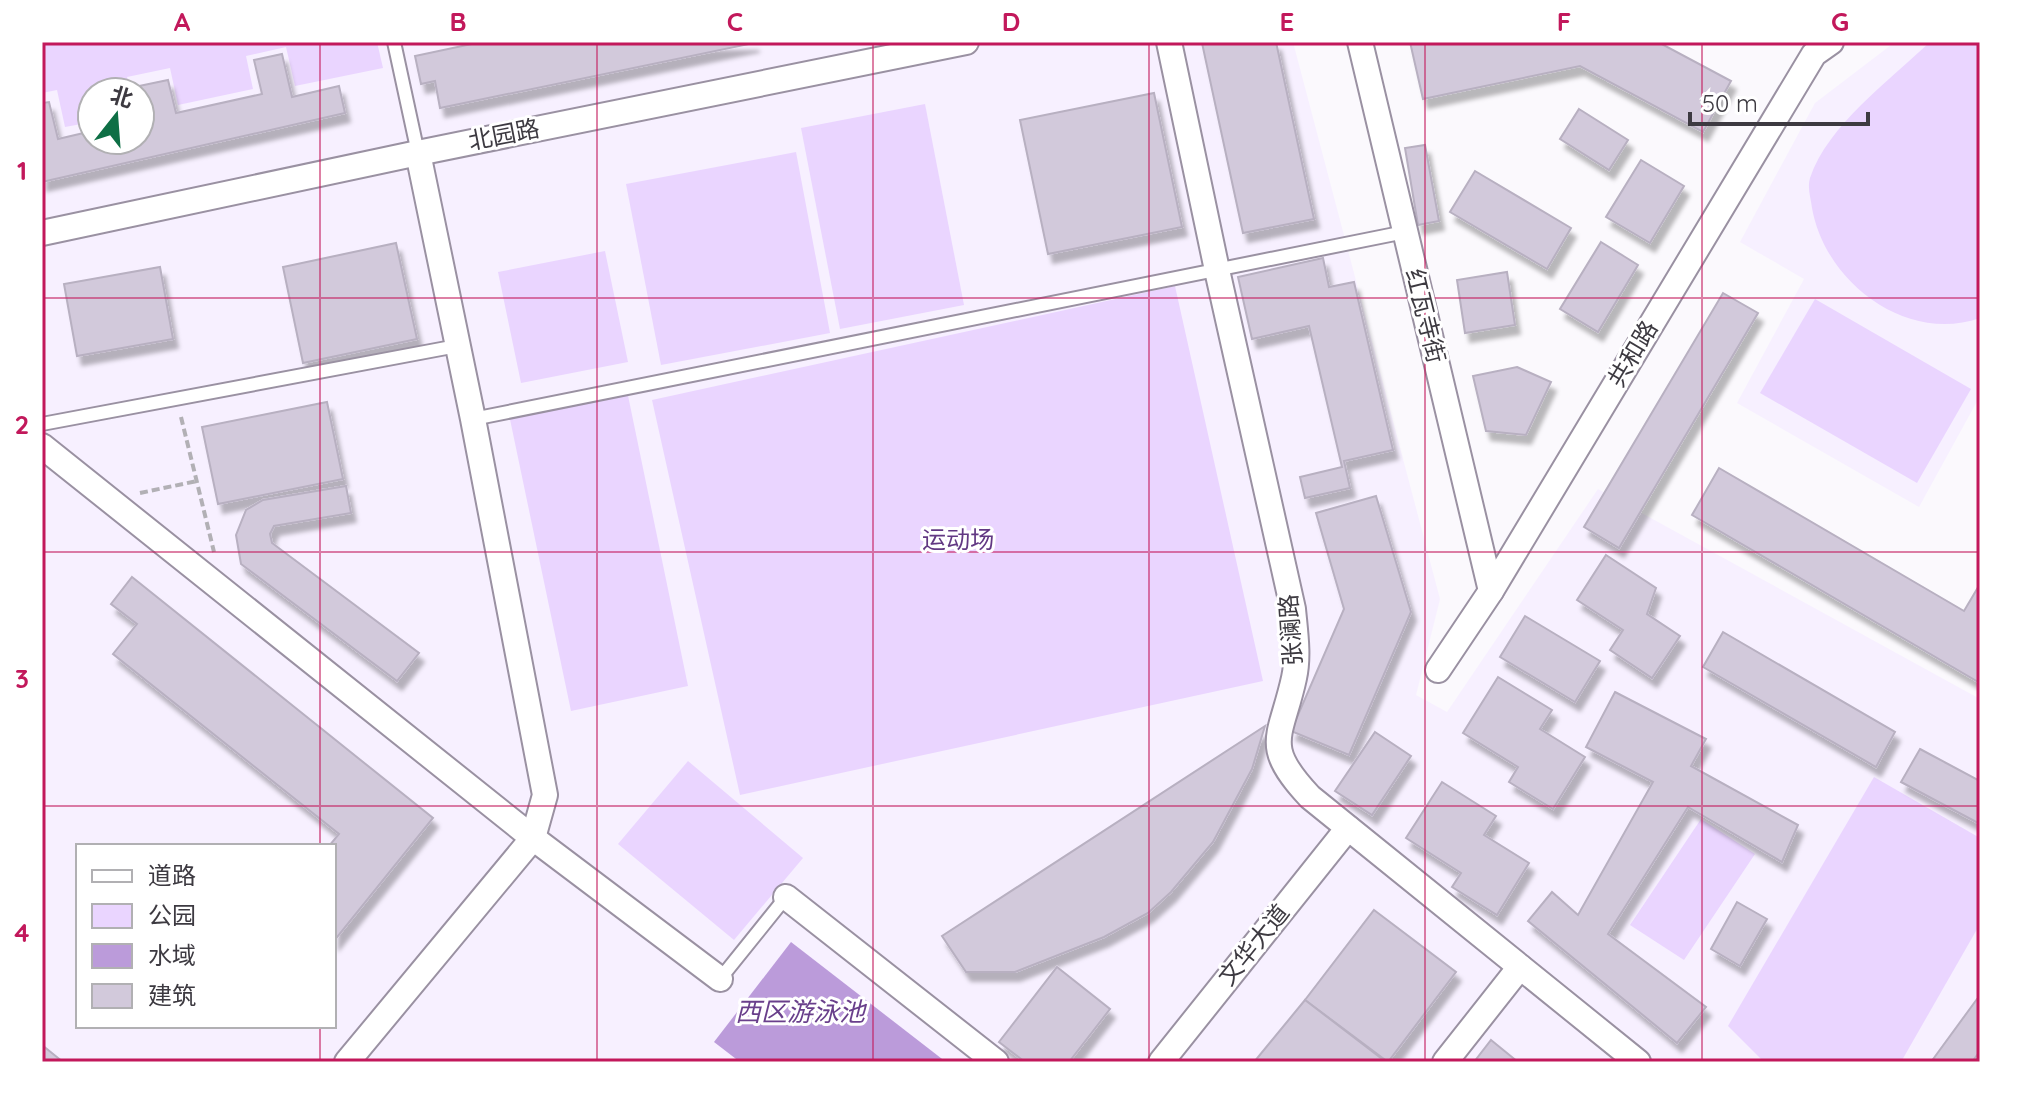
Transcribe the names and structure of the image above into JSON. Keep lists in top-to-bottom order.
{
  "streets": {
    "street": [
      "北园路",
      "红瓦寺街",
      "共和路",
      "张澜路",
      "文华大道"
    ]
  },
  "crossings": [
    ["红瓦寺街", "共和路"],
    ["张澜路", "文华大道"]
  ],
  "water": ["西区游泳池"],
  "parks": ["运动场"],
  "legend": [
    "道路",
    "公园",
    "水域",
    "建筑"
  ],
  "scale_bar": "50 m",
  "north": "top",
  "grid": {
    "columns": [
      "A",
      "B",
      "C",
      "D",
      "E",
      "F",
      "G"
    ],
    "rows": [
      "1",
      "2",
      "3",
      "4"
    ]
  }
}
